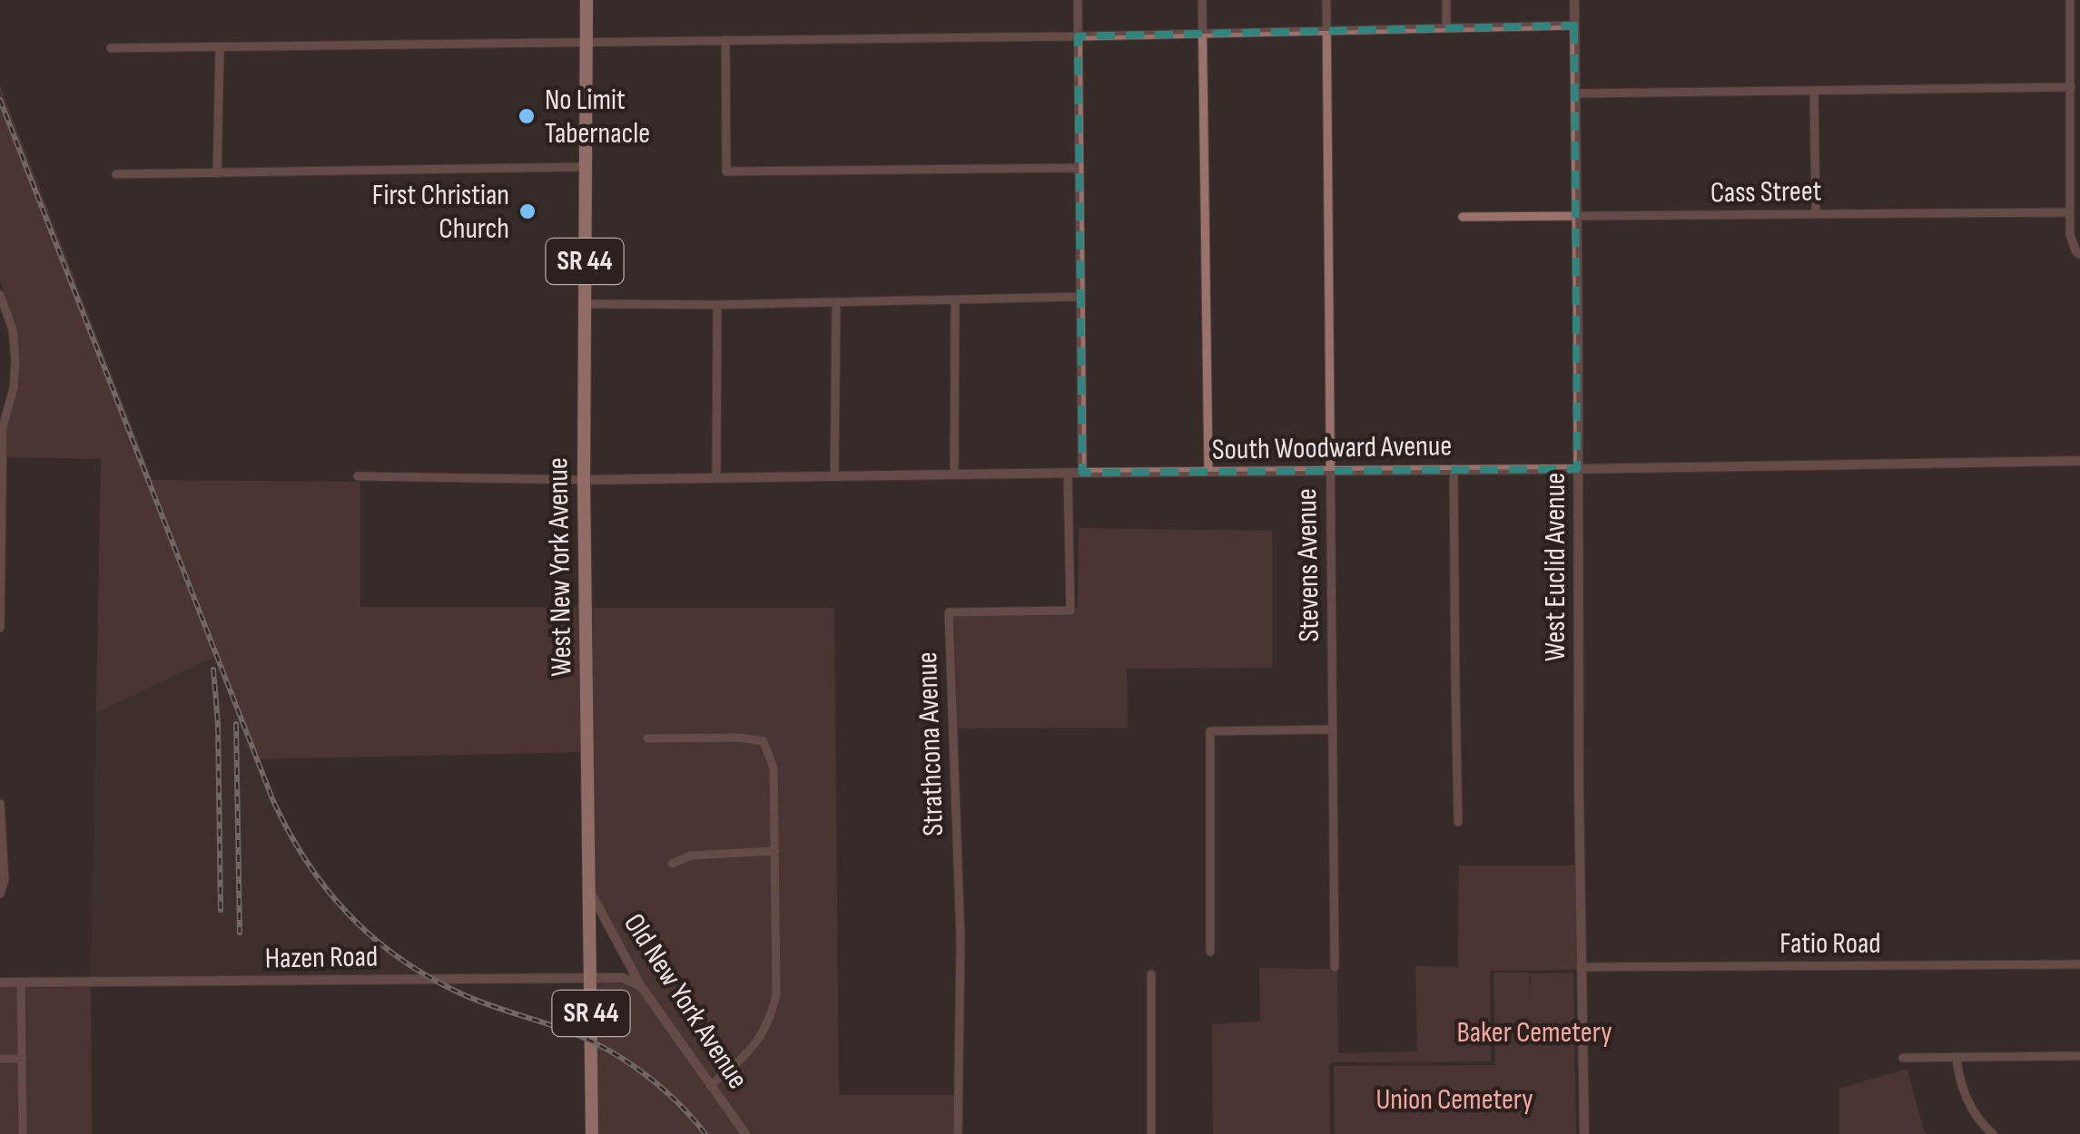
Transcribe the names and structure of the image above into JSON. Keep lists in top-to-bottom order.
{
  "streets": {
    "main road": ["SR 44", "West New York Avenue"],
    "street": [
      "Cass Street",
      "South Woodward Avenue",
      "Stevens Avenue",
      "West Euclid Avenue",
      "Strathcona Avenue",
      "Fatio Road",
      "Hazen Road",
      "Old New York Avenue"
    ]
  },
  "crossings": [
    ["Cass Street", "West Euclid Avenue"],
    ["South Woodward Avenue", "Stevens Avenue"],
    ["South Woodward Avenue", "West New York Avenue"],
    ["South Woodward Avenue", "West Euclid Avenue"],
    ["South Woodward Avenue", "Strathcona Avenue"],
    ["West New York Avenue", "Hazen Road"],
    ["West New York Avenue", "Old New York Avenue"],
    ["West Euclid Avenue", "Fatio Road"],
    ["Hazen Road", "Old New York Avenue"]
  ],
  "parks": ["Baker Cemetery", "Union Cemetery"],
  "places": ["No Limit Tabernacle", "First Christian Church"]
}
